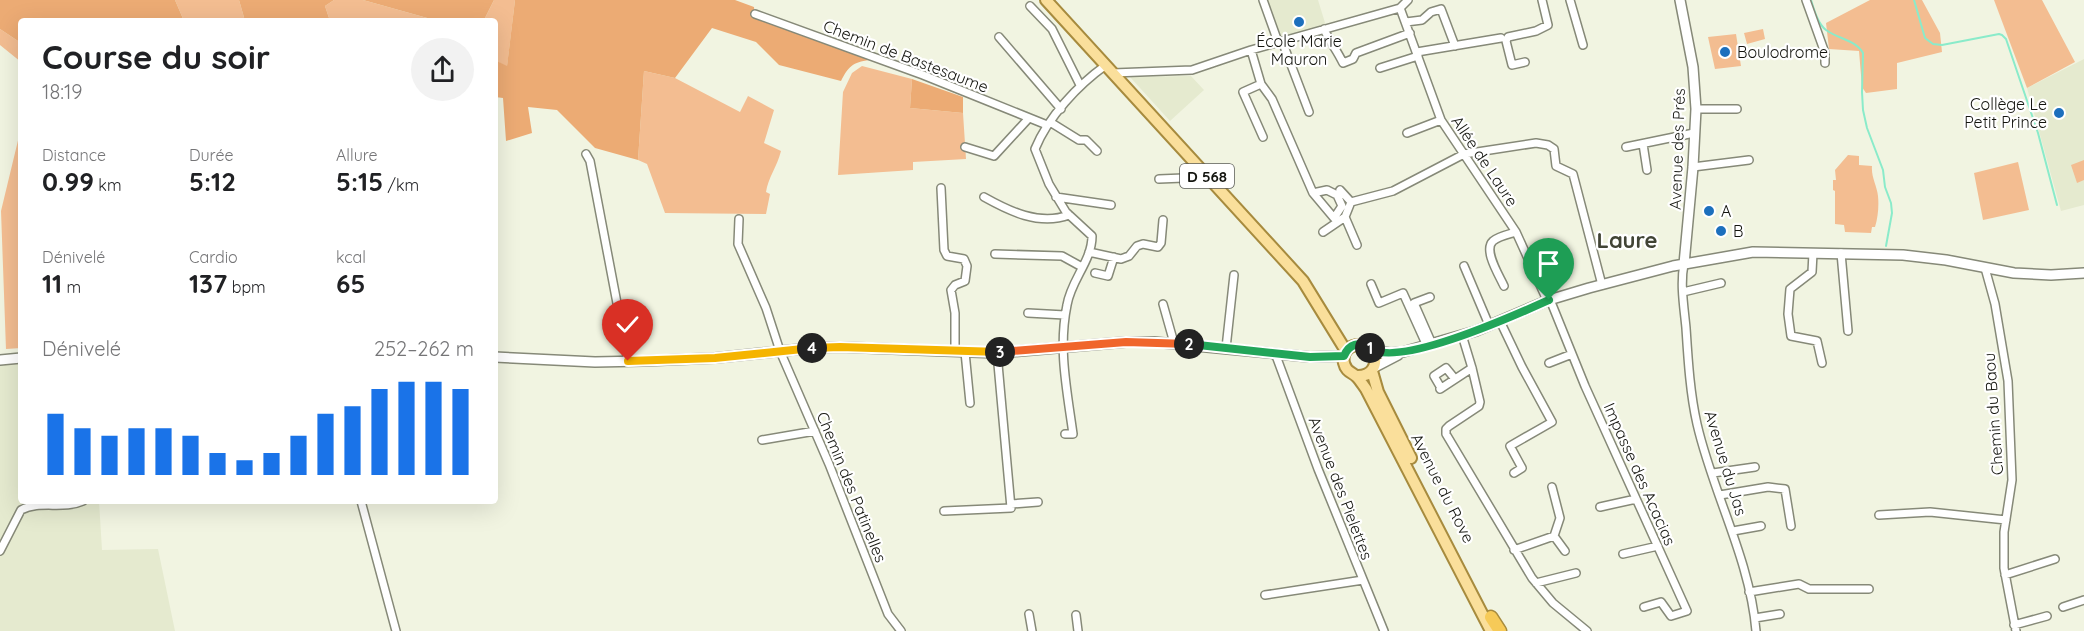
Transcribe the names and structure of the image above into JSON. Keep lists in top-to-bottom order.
{
  "streets": {
    "main road": ["D 568", "Avenue du Rove"],
    "street": [
      "Chemin de Bastesaume",
      "Avenue des Prés",
      "Allée de Laure",
      "Chemin du Baou",
      "Avenue du Jas",
      "Impasse des Acacias",
      "Chemin des Patinelles",
      "Avenue des Pielettes"
    ]
  },
  "crossings": [
    ["Avenue des Prés", "Avenue du Jas"],
    ["Allée de Laure", "Impasse des Acacias"],
    ["D 568", "Avenue du Rove"]
  ],
  "districts": ["Laure"],
  "places": [
    "École Marie Mauron",
    "Boulodrome",
    "Collège Le Petit Prince",
    "A",
    "B"
  ],
  "page": {
    "heading": ["Course du soir", "18:19"],
    "stats": [
      ["Distance", "0.99 km"],
      ["Durée", "5:12"],
      ["Allure", "5:15 /km"],
      ["Dénivelé", "11 m"],
      ["Cardio", "137 bpm"],
      ["kcal", "65"]
    ],
    "chart": ["Dénivelé", "252–262 m"],
    "pins": [
      "2",
      "1",
      "4",
      "3"
    ]
  }
}
